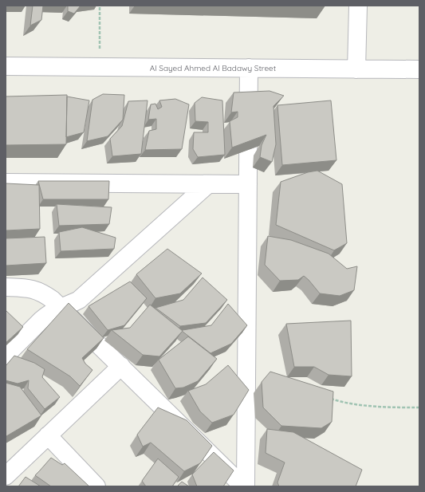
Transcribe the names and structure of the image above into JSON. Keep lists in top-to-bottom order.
{
  "streets": {
    "street": ["Al Sayed Ahmed Al Badawy Street"]
  }
}
